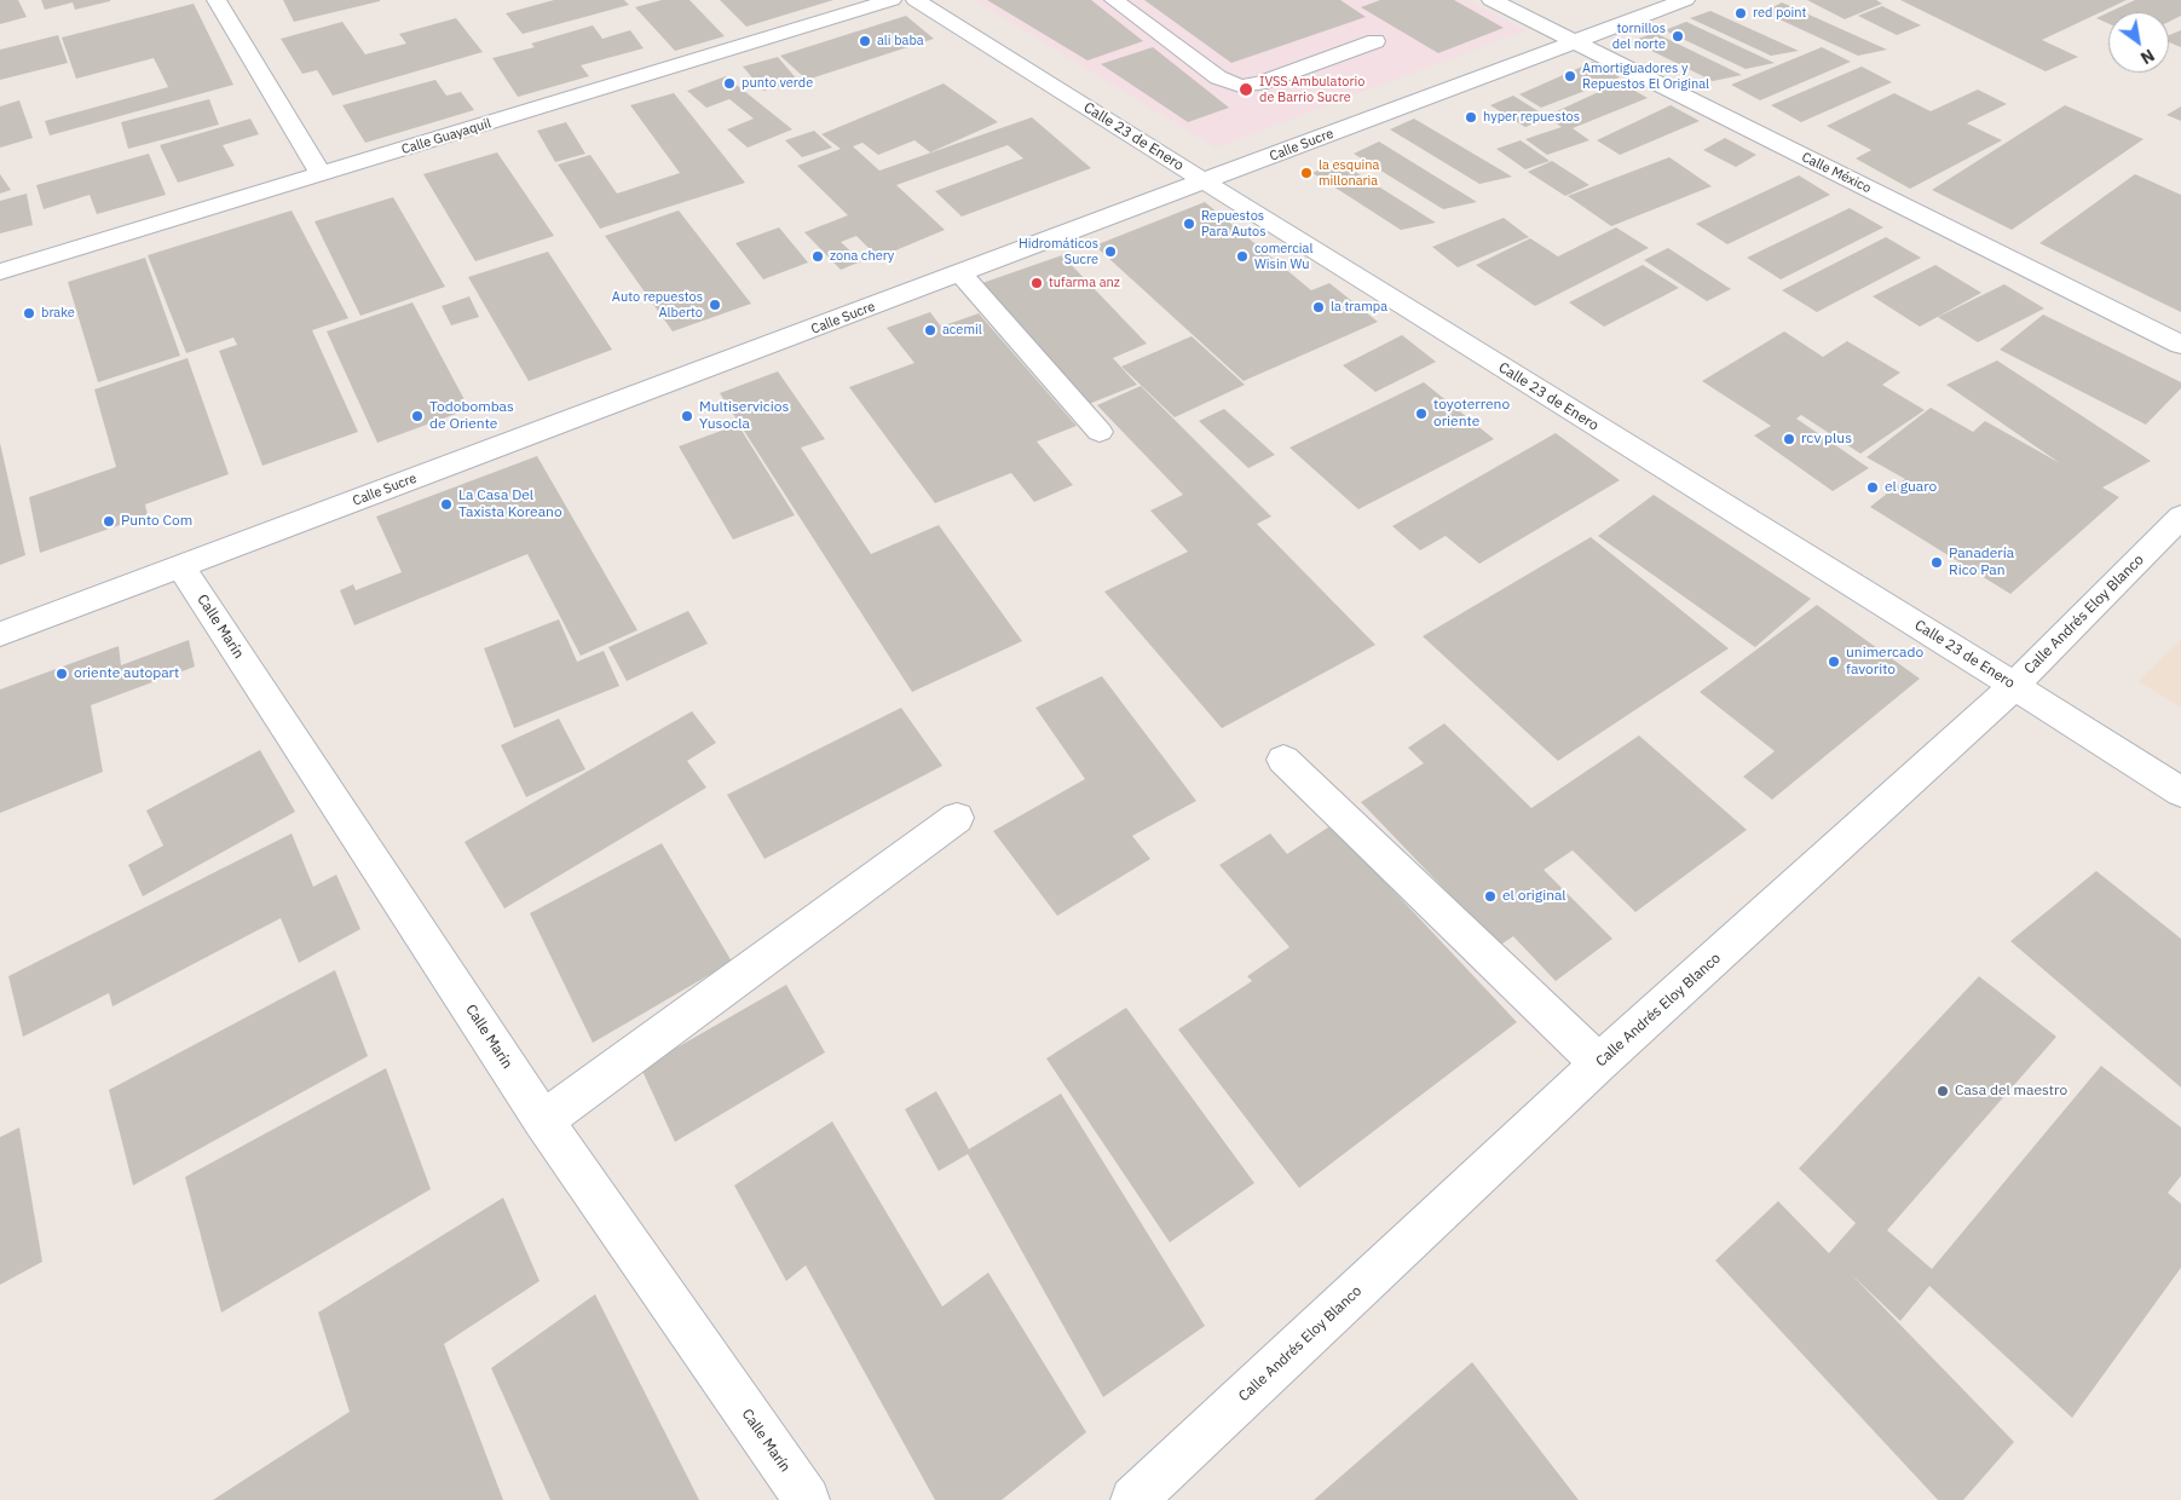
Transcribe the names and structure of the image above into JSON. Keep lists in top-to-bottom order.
{
  "streets": {
    "street": [
      "Calle Guayaquil",
      "Calle 23 de Enero",
      "Calle Sucre",
      "Calle México",
      "Calle Andrés Eloy Blanco",
      "Calle Marín"
    ]
  },
  "crossings": [
    ["Calle 23 de Enero", "Calle Sucre"],
    ["Calle 23 de Enero", "Calle Andrés Eloy Blanco"],
    ["Calle Sucre", "Calle México"],
    ["Calle Sucre", "Calle Marín"]
  ],
  "places": [
    "red point",
    "tornillos del norte",
    "ali baba",
    "Amortiguadores y Repuestos El Original",
    "punto verde",
    "IVSS Ambulatorio de Barrio Sucre",
    "hyper repuestos",
    "la esquina millonaria",
    "Repuestos Para Autos",
    "Hidromáticos Sucre",
    "zona chery",
    "comercial Wisin Wu",
    "tufarma anz",
    "Auto repuestos Alberto",
    "la trampa",
    "brake",
    "acemil",
    "toyoterreno oriente",
    "Todobombas de Oriente",
    "Multiservicios Yusocla",
    "rcv plus",
    "el guaro",
    "La Casa Del Taxista Koreano",
    "Punto Com",
    "Panadería Rico Pan",
    "unimercado favorito",
    "oriente autopart",
    "el original",
    "Casa del maestro"
  ],
  "north": "bottom right"
}
